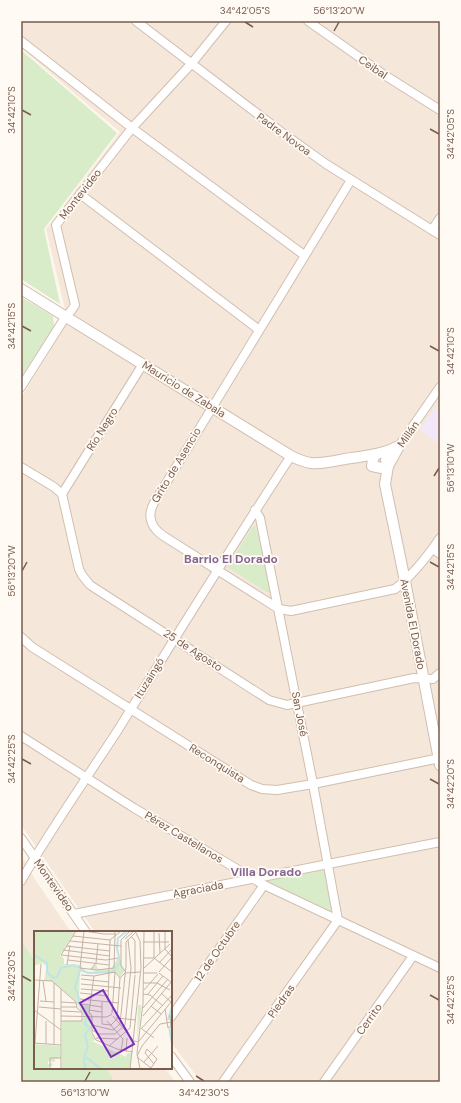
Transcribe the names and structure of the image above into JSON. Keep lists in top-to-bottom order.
{
  "streets": {
    "street": [
      "Ceibal",
      "Padre Novoa",
      "Montevideo",
      "Mauricio de Zabala",
      "Río Negro",
      "Millán",
      "Grito de Asencio",
      "Avenida El Dorado",
      "25 de Agosto",
      "Ituzaingó",
      "San José",
      "Reconquista",
      "Pérez Castellanos",
      "Agraciada",
      "12 de Octubre",
      "Piedras",
      "Cerrito"
    ]
  },
  "crossings": [
    ["Padre Novoa", "Montevideo"],
    ["Padre Novoa", "Grito de Asencio"],
    ["Montevideo", "Mauricio de Zabala"],
    ["Montevideo", "Ituzaingó"],
    ["Montevideo", "Agraciada"],
    ["Mauricio de Zabala", "Río Negro"],
    ["Mauricio de Zabala", "Millán"],
    ["Mauricio de Zabala", "Grito de Asencio"],
    ["Mauricio de Zabala", "Ituzaingó"],
    ["Río Negro", "25 de Agosto"],
    ["Millán", "Avenida El Dorado"],
    ["Grito de Asencio", "Ituzaingó"],
    ["Grito de Asencio", "San José"],
    ["Avenida El Dorado", "25 de Agosto"],
    ["Avenida El Dorado", "Reconquista"],
    ["25 de Agosto", "Ituzaingó"],
    ["25 de Agosto", "San José"],
    ["Ituzaingó", "San José"],
    ["Ituzaingó", "Reconquista"],
    ["Ituzaingó", "Pérez Castellanos"],
    ["San José", "Reconquista"],
    ["San José", "Pérez Castellanos"],
    ["San José", "Agraciada"],
    ["San José", "Piedras"],
    ["Pérez Castellanos", "Agraciada"],
    ["Pérez Castellanos", "12 de Octubre"],
    ["Pérez Castellanos", "Piedras"],
    ["Pérez Castellanos", "Cerrito"]
  ],
  "districts": ["Barrio El Dorado", "Villa Dorado"],
  "coordinates": [
    "34°42'05\"S",
    "56°13'20\"W",
    "34°42'10\"S",
    "34°42'15\"S",
    "56°13'10\"W",
    "34°42'25\"S",
    "34°42'20\"S",
    "34°42'30\"S"
  ]
}
